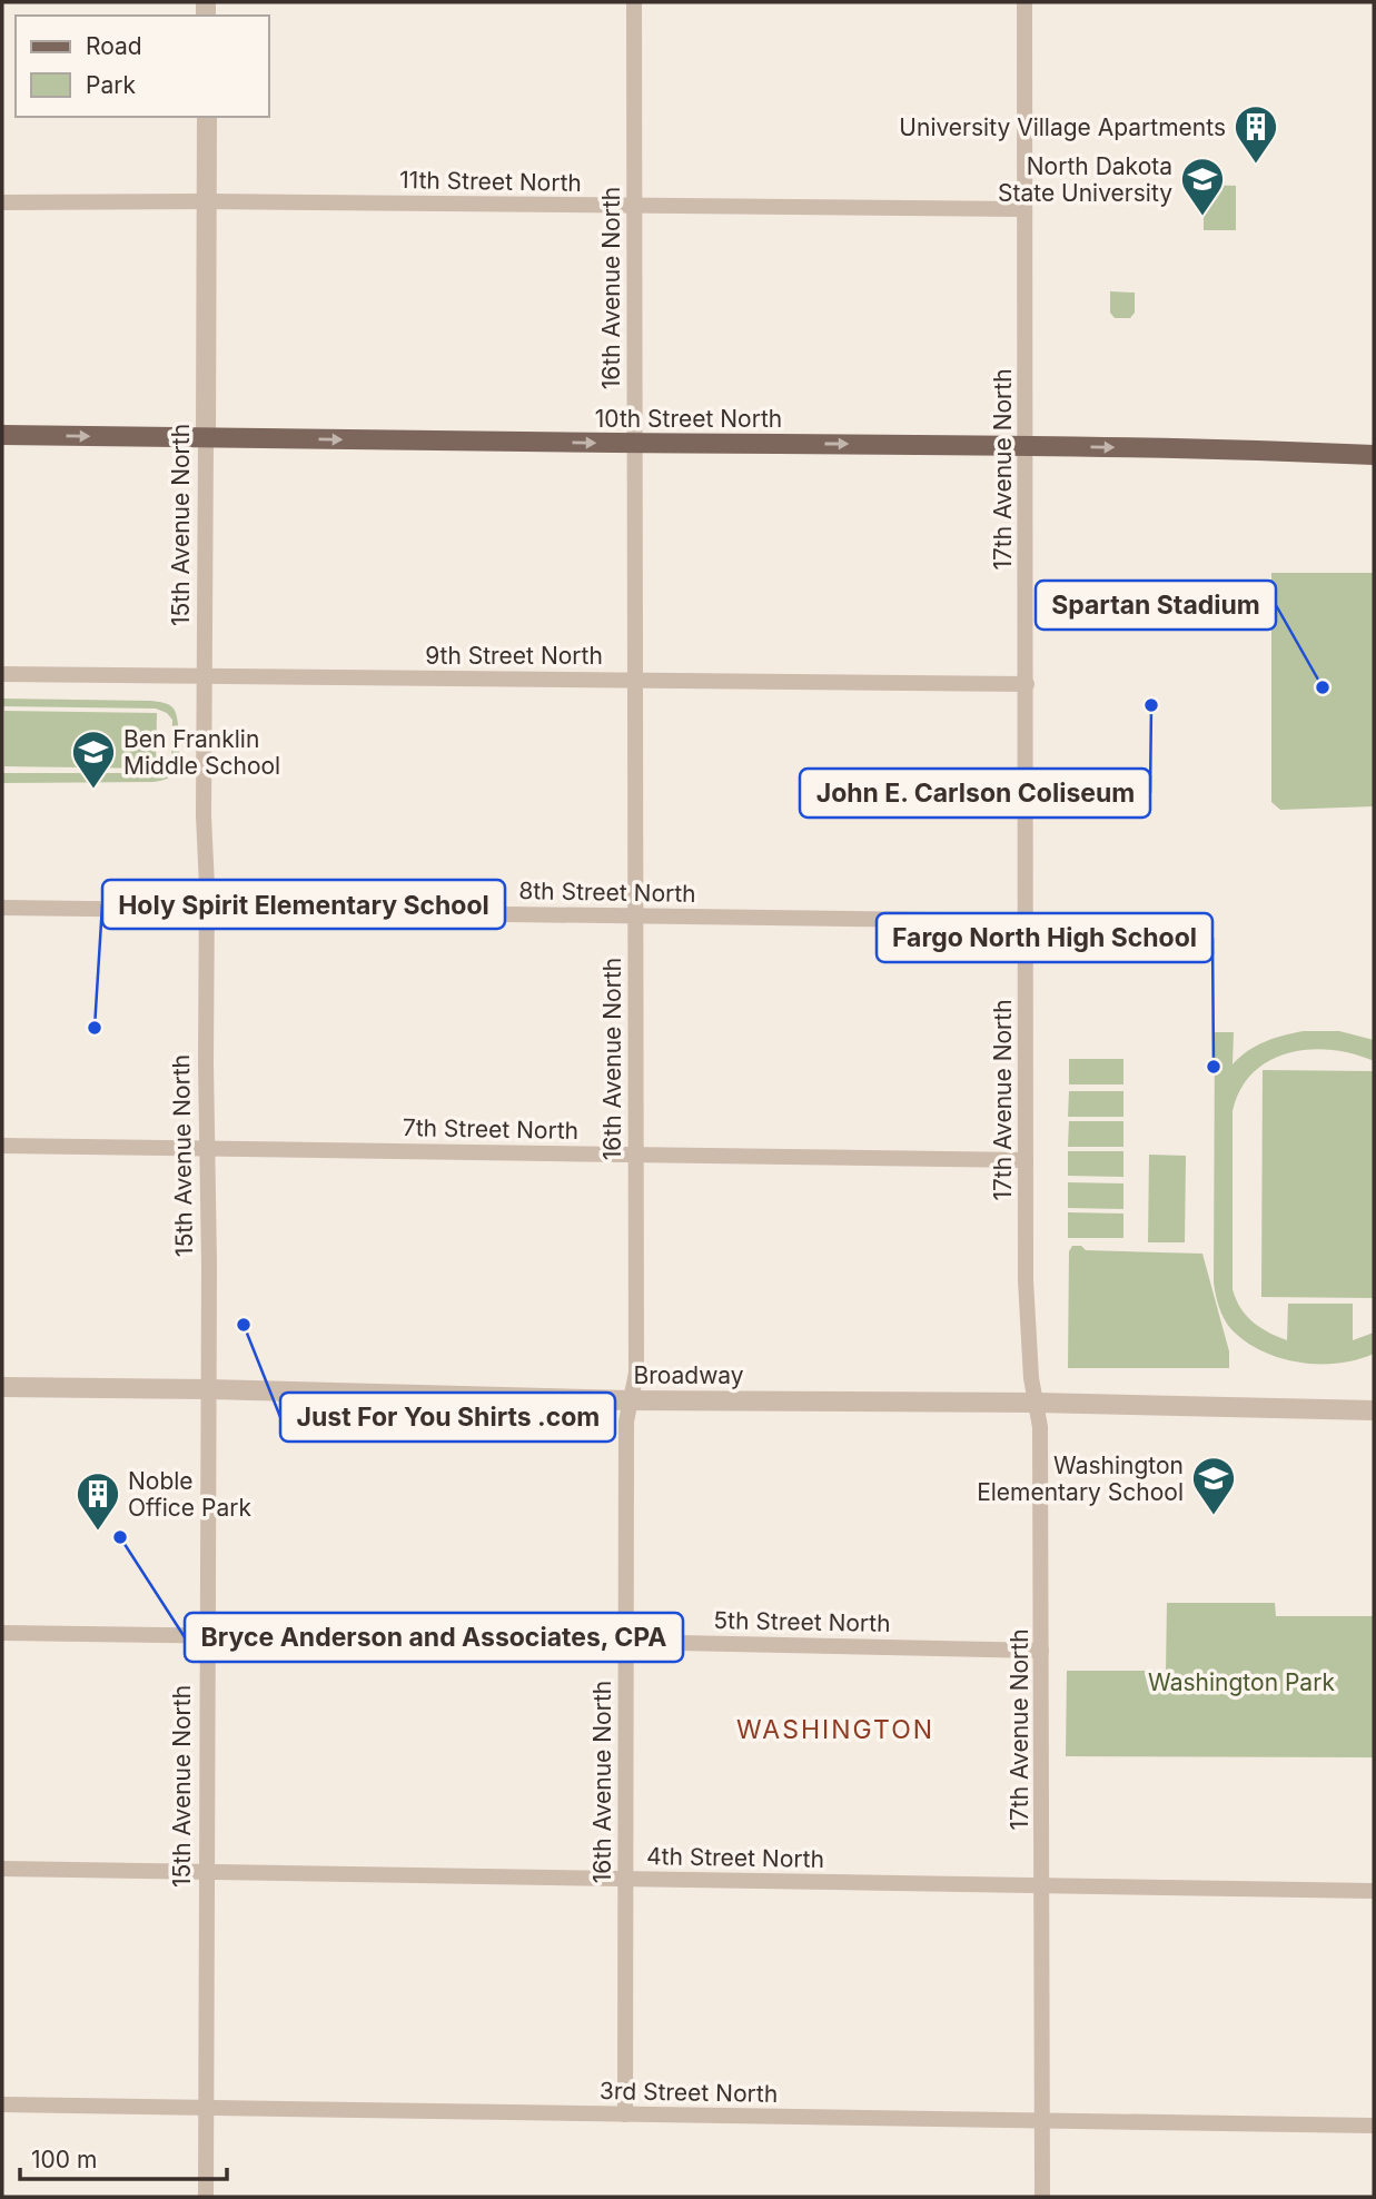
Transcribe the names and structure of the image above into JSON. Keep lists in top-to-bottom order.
{
  "streets": {
    "main road": ["10th Street North"],
    "street": [
      "11th Street North",
      "16th Avenue North",
      "17th Avenue North",
      "15th Avenue North",
      "9th Street North",
      "8th Street North",
      "7th Street North",
      "Broadway",
      "5th Street North",
      "4th Street North",
      "3rd Street North"
    ]
  },
  "crossings": [
    ["11th Street North", "16th Avenue North"],
    ["11th Street North", "17th Avenue North"],
    ["11th Street North", "15th Avenue North"],
    ["16th Avenue North", "10th Street North"],
    ["16th Avenue North", "9th Street North"],
    ["16th Avenue North", "8th Street North"],
    ["16th Avenue North", "7th Street North"],
    ["16th Avenue North", "Broadway"],
    ["16th Avenue North", "5th Street North"],
    ["16th Avenue North", "4th Street North"],
    ["16th Avenue North", "3rd Street North"],
    ["10th Street North", "17th Avenue North"],
    ["10th Street North", "15th Avenue North"],
    ["17th Avenue North", "9th Street North"],
    ["17th Avenue North", "8th Street North"],
    ["17th Avenue North", "7th Street North"],
    ["17th Avenue North", "Broadway"],
    ["17th Avenue North", "5th Street North"],
    ["17th Avenue North", "4th Street North"],
    ["17th Avenue North", "3rd Street North"],
    ["15th Avenue North", "9th Street North"],
    ["15th Avenue North", "8th Street North"],
    ["15th Avenue North", "7th Street North"],
    ["15th Avenue North", "Broadway"],
    ["15th Avenue North", "5th Street North"],
    ["15th Avenue North", "4th Street North"],
    ["15th Avenue North", "3rd Street North"]
  ],
  "one_way": ["10th Street North"],
  "districts": ["WASHINGTON"],
  "parks": ["Washington Park"],
  "places": {
    "building": ["University Village Apartments", "Noble Office Park"],
    "school or university": ["North Dakota State University", "Ben Franklin Middle School", "Washington Elementary School"],
    "other": [
      "Spartan Stadium",
      "John E. Carlson Coliseum",
      "Holy Spirit Elementary School",
      "Fargo North High School",
      "Just For You Shirts .com",
      "Bryce Anderson and Associates, CPA"
    ]
  },
  "legend": ["Road", "Park"],
  "scale_bar": "100 m"
}
